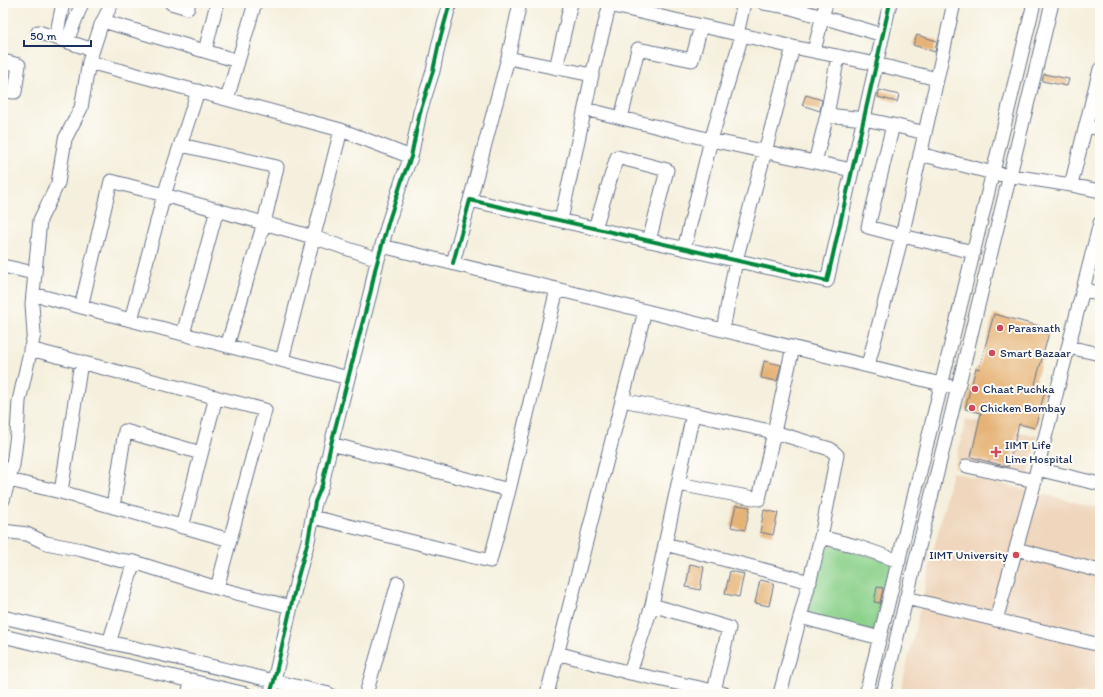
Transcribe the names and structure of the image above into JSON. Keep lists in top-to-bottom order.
{
  "places": {
    "other": [
      "Parasnath",
      "Smart Bazaar",
      "Chaat Puchka",
      "Chicken Bombay",
      "IIMT University"
    ],
    "health": ["IIMT Life Line Hospital"]
  },
  "scale_bar": "50 m"
}
